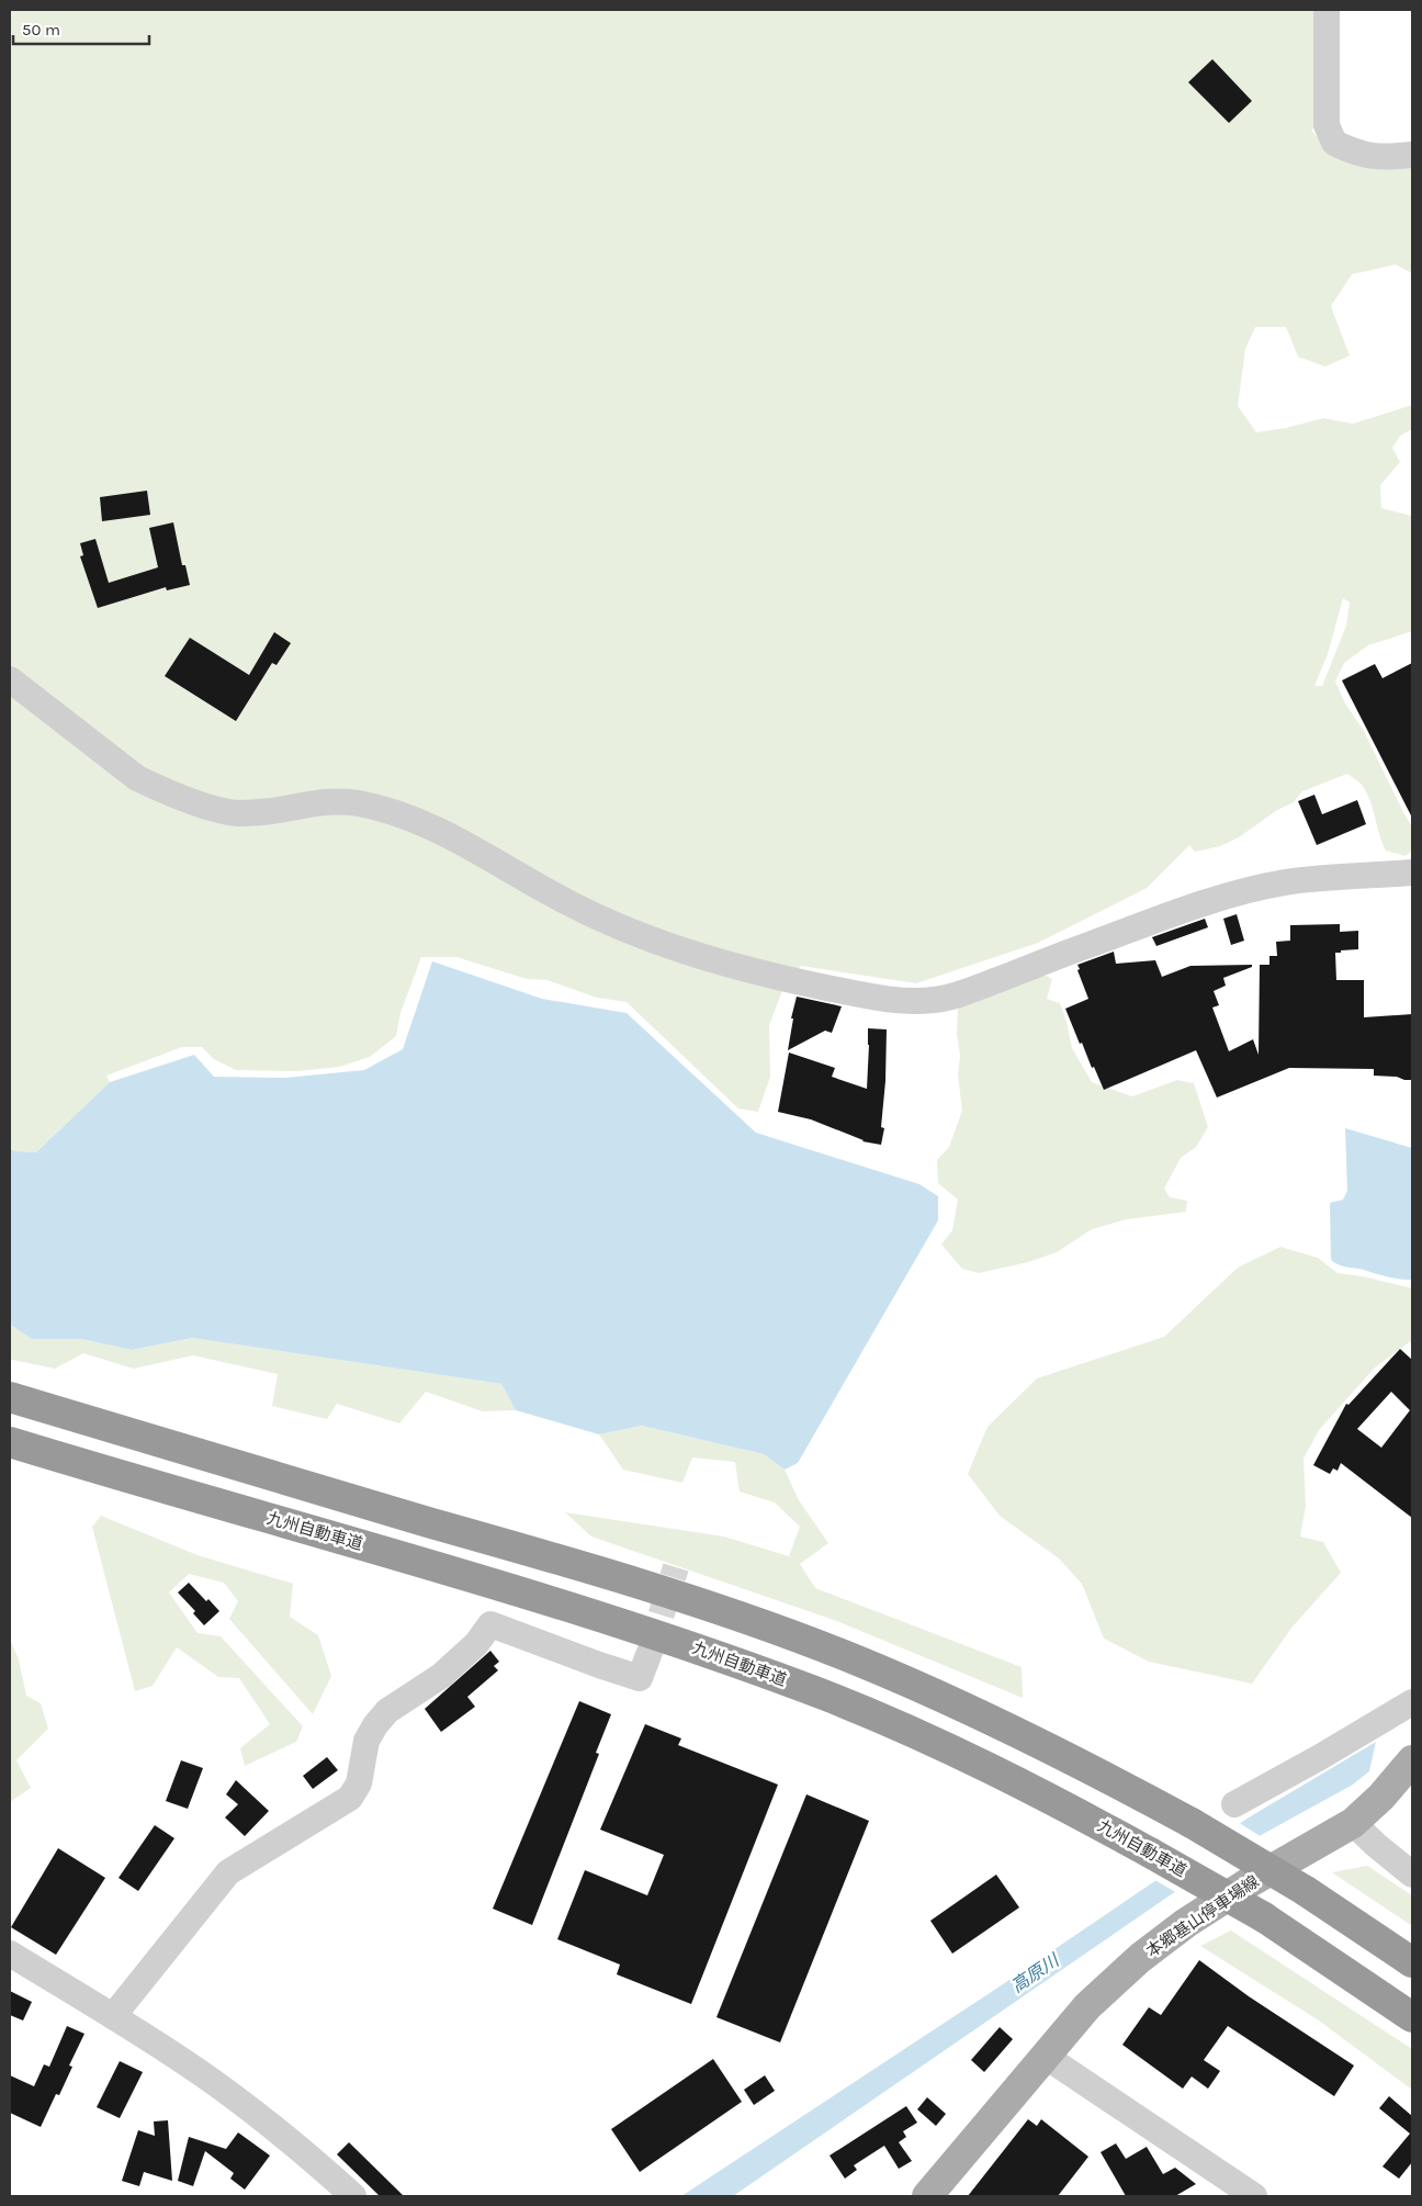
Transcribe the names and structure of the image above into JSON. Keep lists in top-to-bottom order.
{
  "streets": {
    "highway": ["九州自動車道"],
    "main road": ["本郷基山停車場線"]
  },
  "water": ["高原川"],
  "scale_bar": "50 m"
}
